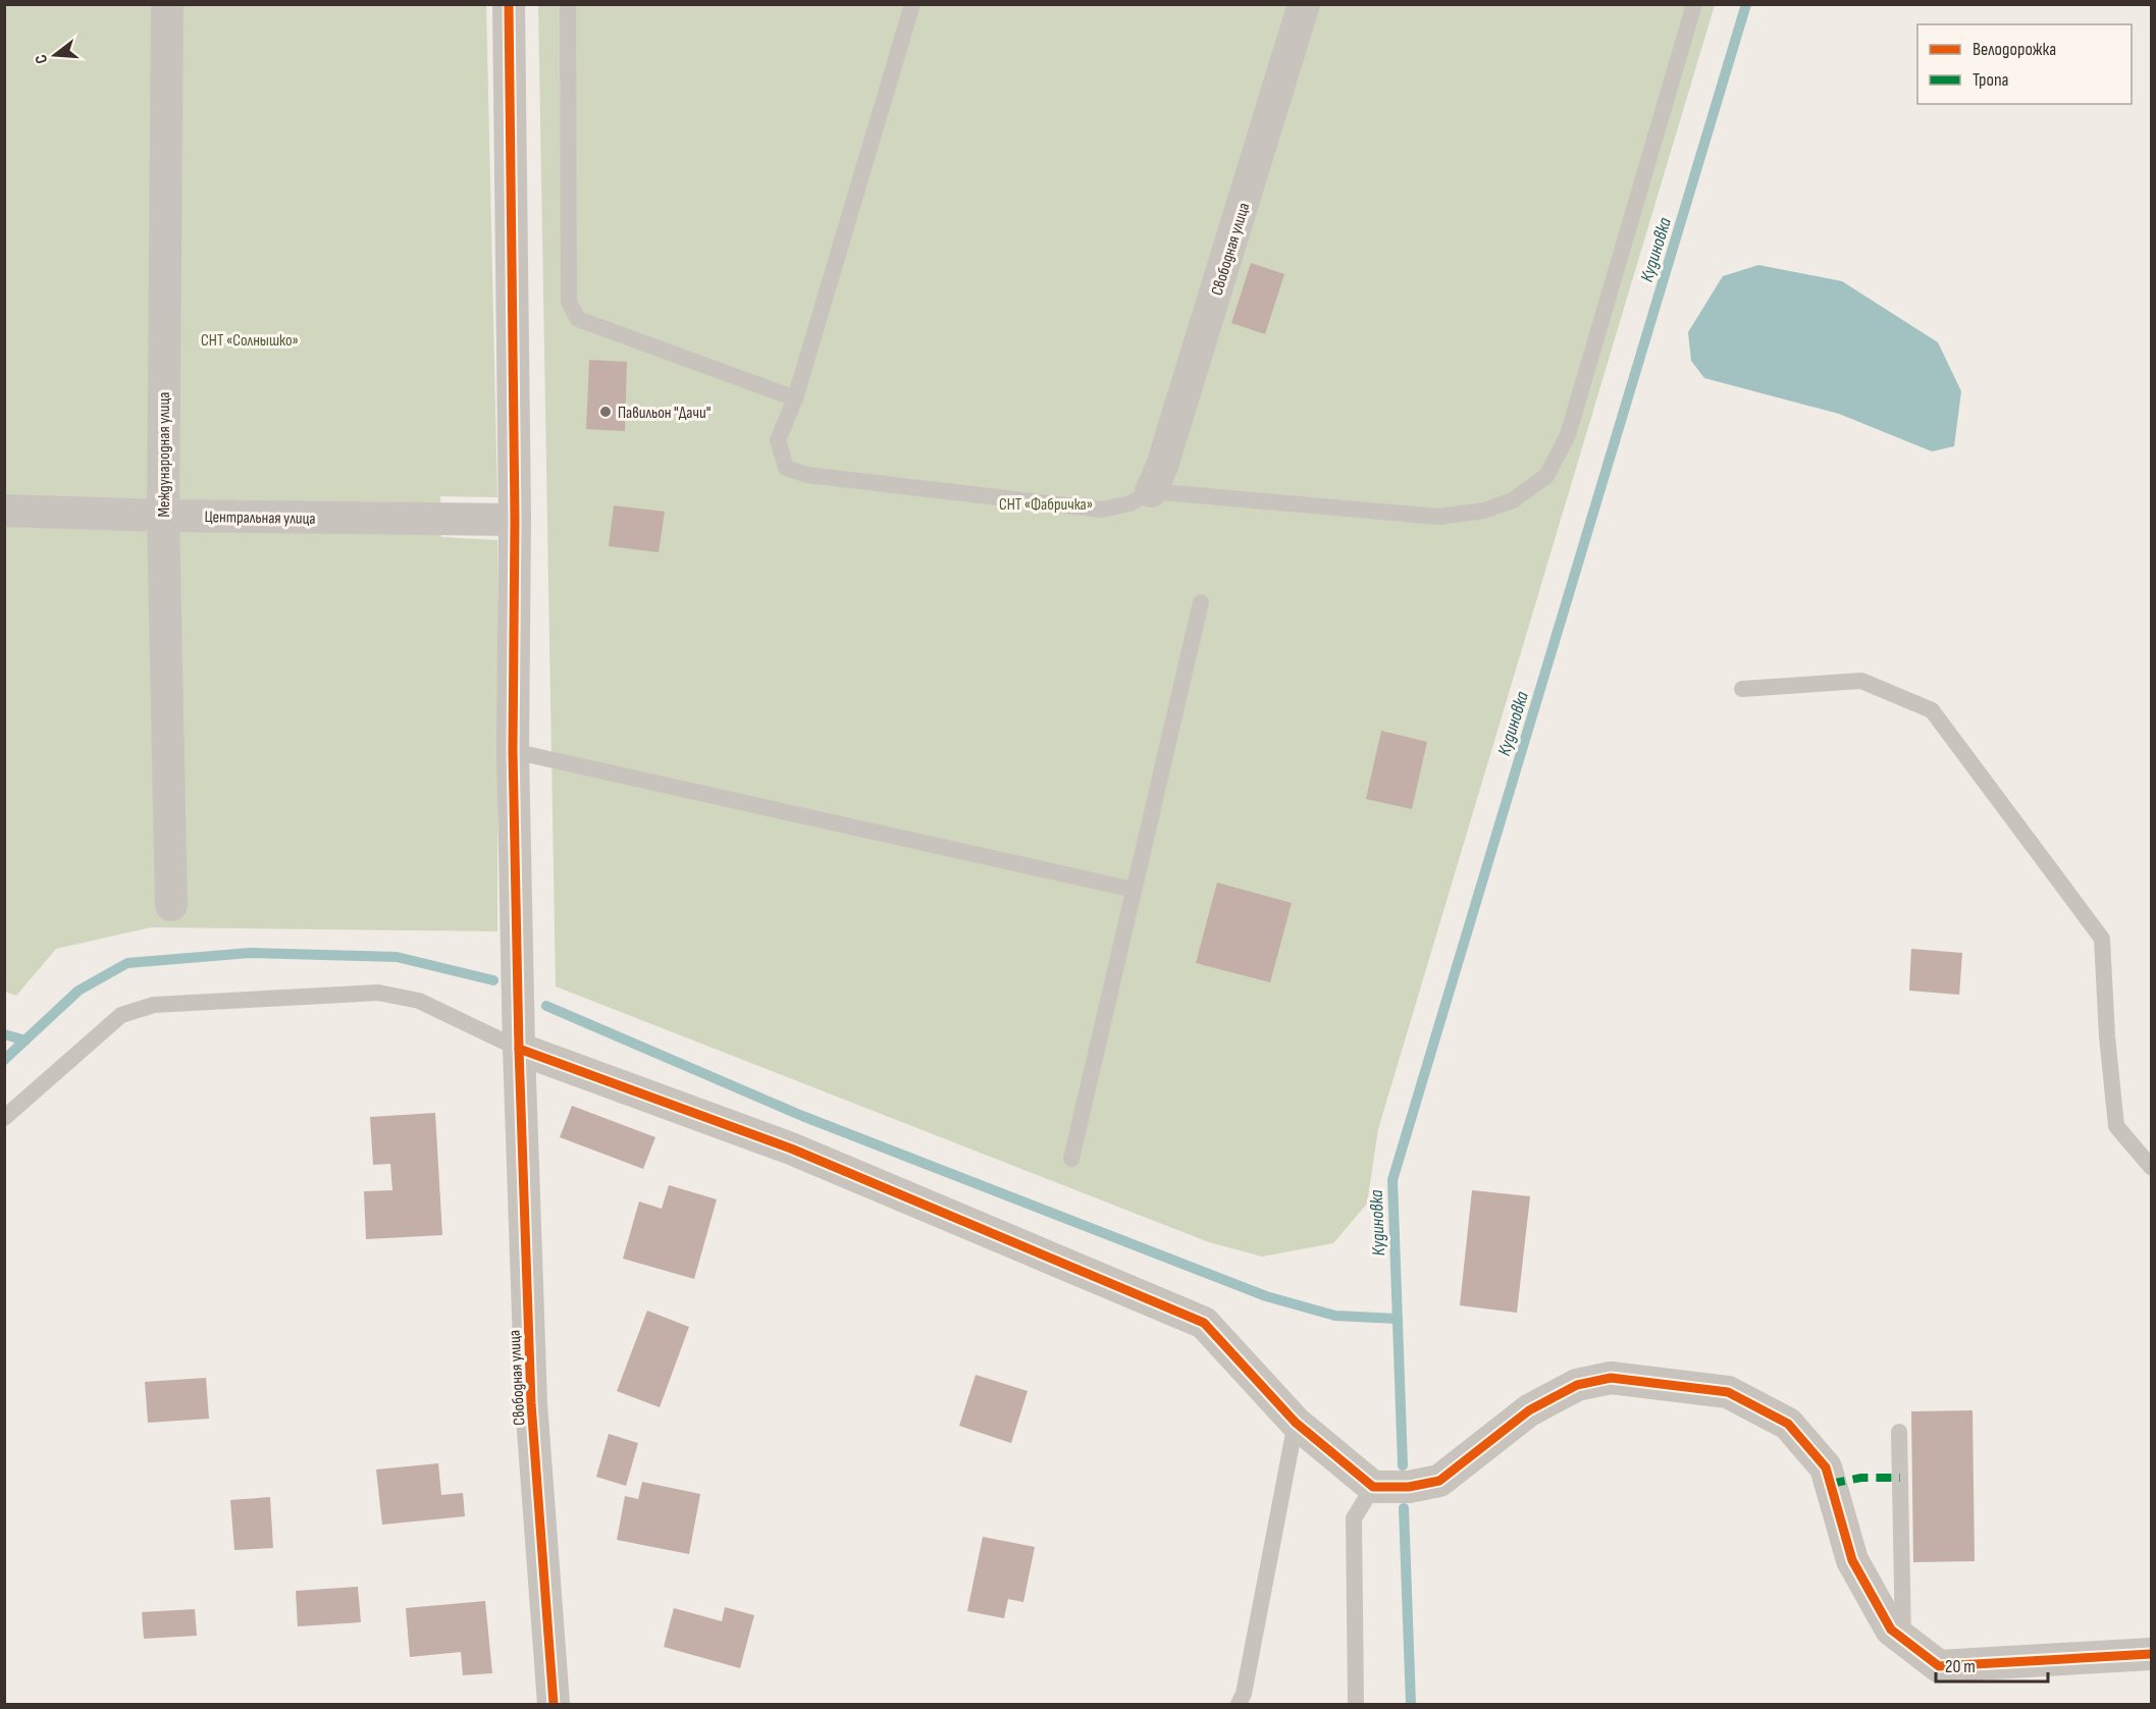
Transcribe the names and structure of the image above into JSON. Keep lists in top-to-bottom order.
{
  "streets": {
    "street": ["Свободная улица", "Международная улица", "Центральная улица"]
  },
  "crossings": [
    ["Свободная улица", "Центральная улица"],
    ["Международная улица", "Центральная улица"]
  ],
  "water": ["Кудиновка"],
  "parks": ["СНТ «Солнышко»", "СНТ «Фабричка»"],
  "places": ["Павильон \"Дачи\""],
  "legend": ["Велодорожка", "Тропа"],
  "scale_bar": "20 m",
  "north": "left"
}
